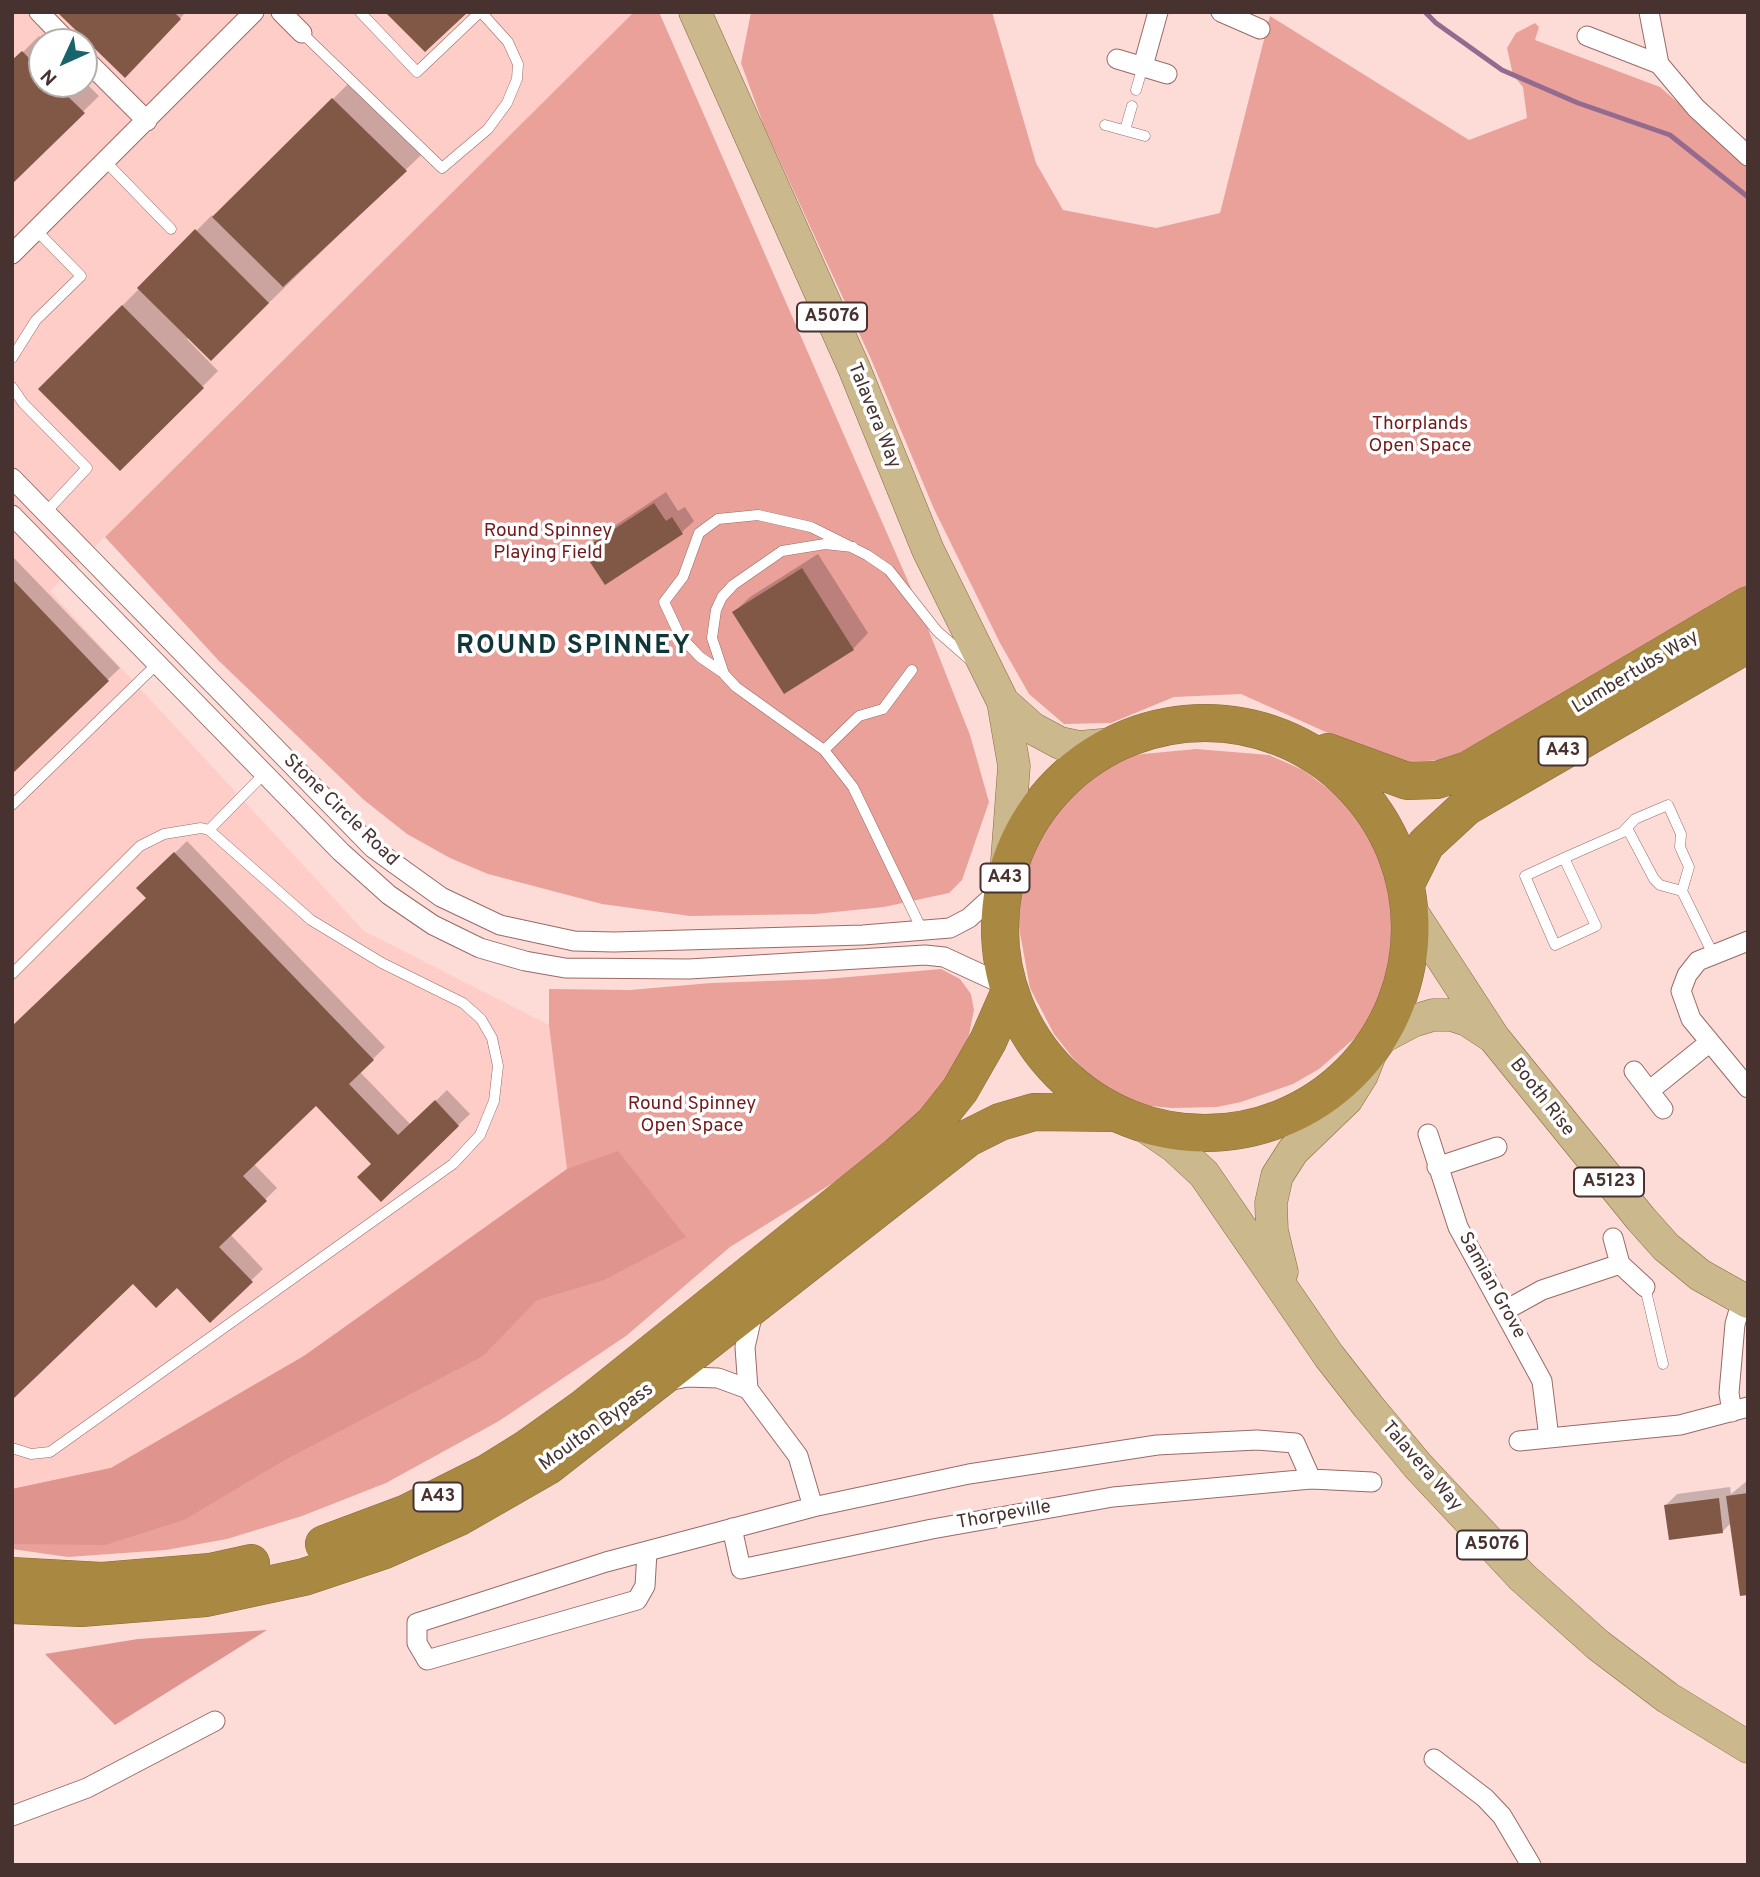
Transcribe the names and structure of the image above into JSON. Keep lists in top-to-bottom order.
{
  "streets": {
    "highway": ["Lumbertubs Way", "A43", "Moulton Bypass"],
    "main road": [
      "A5076",
      "Talavera Way",
      "Booth Rise",
      "A5123"
    ],
    "street": ["Stone Circle Road", "Samian Grove", "Thorpeville"]
  },
  "crossings": [
    ["Talavera Way", "A43"],
    ["Talavera Way", "Stone Circle Road"],
    ["Talavera Way", "Booth Rise"],
    ["Talavera Way", "Moulton Bypass"],
    ["Lumbertubs Way", "A43"],
    ["Lumbertubs Way", "Booth Rise"],
    ["A43", "Stone Circle Road"],
    ["A43", "Booth Rise"],
    ["A43", "Moulton Bypass"],
    ["Stone Circle Road", "Moulton Bypass"],
    ["Booth Rise", "Samian Grove"]
  ],
  "districts": ["ROUND SPINNEY"],
  "parks": ["Thorplands Open Space", "Round Spinney Playing Field", "Round Spinney Open Space"],
  "north": "bottom left"
}
